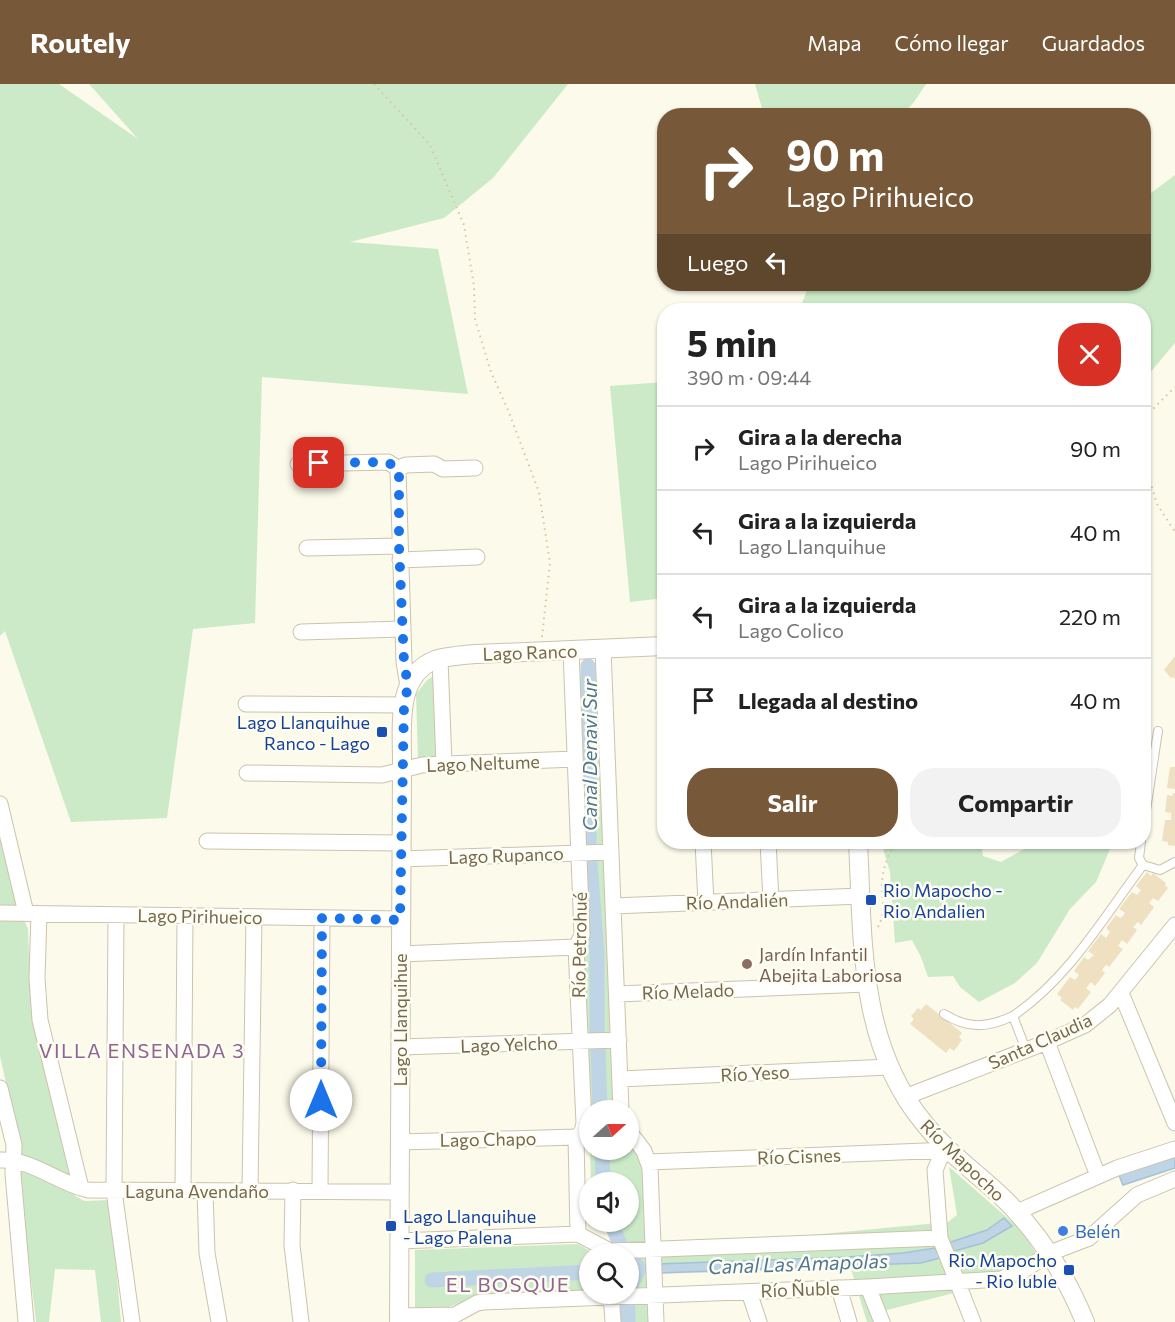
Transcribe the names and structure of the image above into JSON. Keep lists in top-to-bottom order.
{
  "streets": {
    "street": [
      "Lago Ranco",
      "Lago Neltume",
      "Lago Rupanco",
      "Río Andalién",
      "Lago Pirihueico",
      "Río Petrohué",
      "Río Melado",
      "Lago Llanquihue",
      "Santa Claudia",
      "Lago Yelcho",
      "Río Yeso",
      "Lago Chapo",
      "Río Cisnes",
      "Río Mapocho",
      "Laguna Avendaño",
      "Río Ñuble"
    ]
  },
  "crossings": [
    ["Lago Ranco", "Río Petrohué"],
    ["Lago Ranco", "Lago Llanquihue"],
    ["Lago Neltume", "Río Petrohué"],
    ["Lago Neltume", "Lago Llanquihue"],
    ["Lago Rupanco", "Río Petrohué"],
    ["Lago Rupanco", "Lago Llanquihue"],
    ["Río Andalién", "Río Petrohué"],
    ["Río Andalién", "Río Mapocho"],
    ["Lago Pirihueico", "Lago Llanquihue"],
    ["Río Petrohué", "Río Melado"],
    ["Río Petrohué", "Lago Yelcho"],
    ["Río Petrohué", "Río Yeso"],
    ["Río Petrohué", "Lago Chapo"],
    ["Río Melado", "Río Mapocho"],
    ["Lago Llanquihue", "Lago Yelcho"],
    ["Lago Llanquihue", "Lago Chapo"],
    ["Lago Llanquihue", "Laguna Avendaño"],
    ["Lago Llanquihue", "Río Ñuble"],
    ["Santa Claudia", "Río Mapocho"],
    ["Río Yeso", "Río Mapocho"],
    ["Río Cisnes", "Río Mapocho"],
    ["Río Mapocho", "Río Ñuble"]
  ],
  "districts": ["VILLA ENSENADA 3", "EL BOSQUE"],
  "water": ["Canal Denavi Sur", "Canal Las Amapolas"],
  "places": {
    "transit": [
      "Lago Llanquihue Ranco - Lago",
      "Rio Mapocho - Rio Andalien",
      "Lago Llanquihue - Lago Palena",
      "Rio Mapocho - Rio Iuble"
    ],
    "other": ["Jardín Infantil Abejita Laboriosa", "Belén"]
  },
  "north": "right",
  "page": {
    "header": "Routely",
    "nav": ["Mapa", "Cómo llegar", "Guardados"],
    "turn": ["90 m", "Lago Pirihueico"],
    "then": "Luego",
    "heading": ["5 min", "390 m · 09:44"],
    "list": [
      {
        "name": "Gira a la derecha",
        "note": "Lago Pirihueico",
        "value": "90 m"
      },
      {
        "name": "Gira a la izquierda",
        "note": "Lago Llanquihue",
        "value": "40 m"
      },
      {
        "name": "Gira a la izquierda",
        "note": "Lago Colico",
        "value": "220 m"
      },
      {
        "name": "Llegada al destino",
        "value": "40 m"
      }
    ],
    "buttons": ["Salir", "Compartir"]
  }
}
